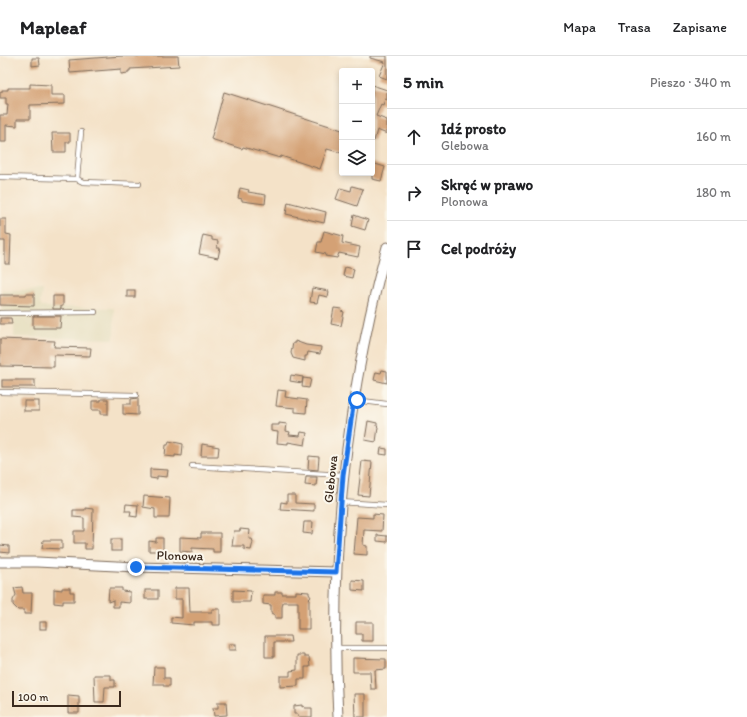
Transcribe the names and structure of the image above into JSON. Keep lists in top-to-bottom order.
{
  "streets": {
    "street": ["Glebowa", "Plonowa"]
  },
  "crossings": [
    ["Glebowa", "Plonowa"]
  ],
  "scale_bar": "100 m",
  "page": {
    "header": "Mapleaf",
    "nav": ["Mapa", "Trasa", "Zapisane"],
    "heading": ["5 min", "Pieszo · 340 m"],
    "map_buttons": ["+", "−"],
    "list": [
      ["Idź prosto", "Glebowa", "160 m"],
      ["Skręć w prawo", "Plonowa", "180 m"],
      "Cel podróży"
    ],
    "scale": "100 m"
  }
}
